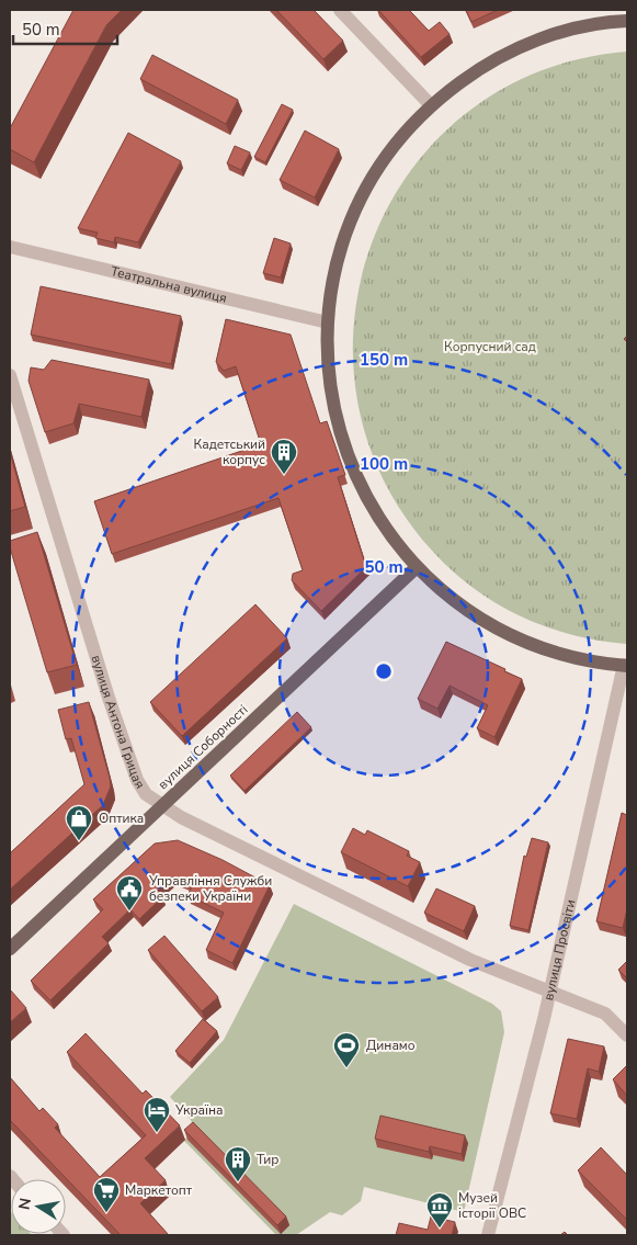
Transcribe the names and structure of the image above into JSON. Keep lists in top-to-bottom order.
{
  "streets": {
    "main road": ["вулиця Соборності"],
    "street": ["Театральна вулиця", "вулиця Антона Грицая", "вулиця Просвіти"]
  },
  "crossings": [
    ["вулиця Антона Грицая", "вулиця Соборності"],
    ["вулиця Антона Грицая", "вулиця Просвіти"]
  ],
  "parks": ["Корпусний сад"],
  "places": {
    "building": ["Кадетський корпус", "Тир"],
    "shop": ["Оптика"],
    "public building": ["Управління Служби безпеки України"],
    "sports": ["Динамо"],
    "hotel": ["Україна"],
    "supermarket": ["Маркетопт"],
    "museum": ["Музей історії ОВС"]
  },
  "scale_bar": "50 m",
  "north": "left",
  "rings": ["150 m", "100 m", "50 m"]
}
